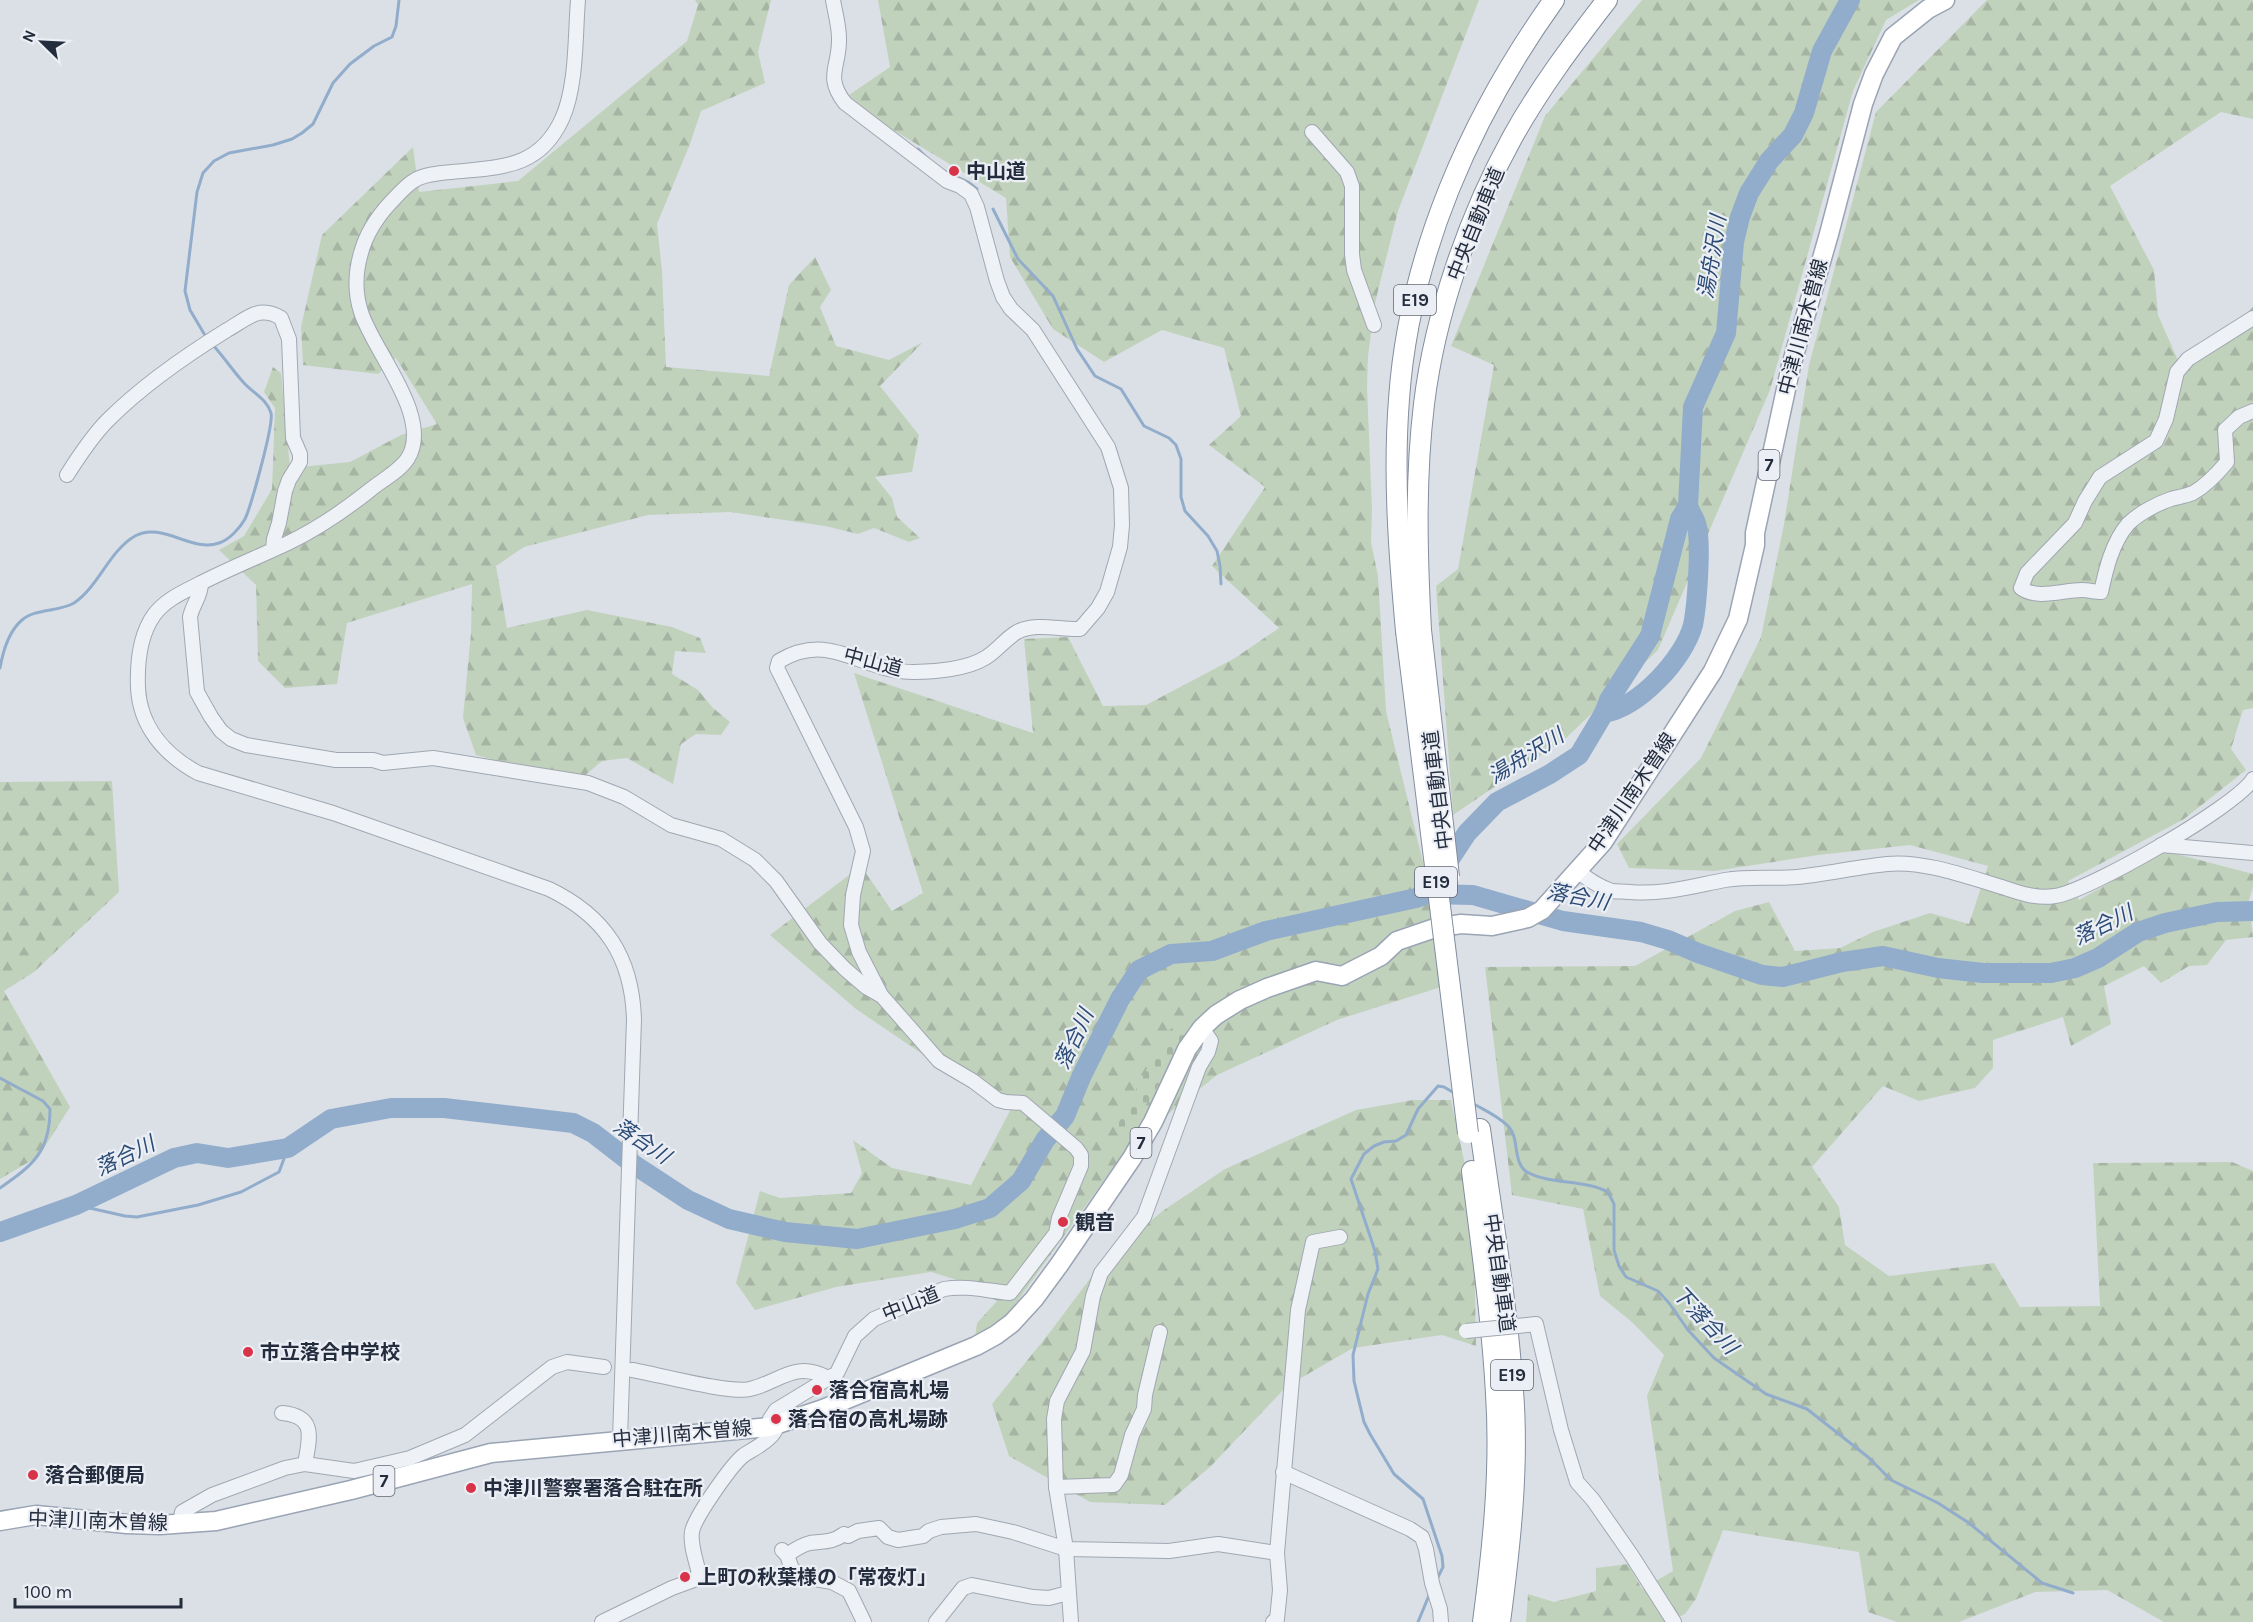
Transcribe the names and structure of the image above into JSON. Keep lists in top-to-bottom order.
{
  "streets": {
    "highway": ["中央自動車道", "E19"],
    "main road": ["中津川南木曽線", "7"],
    "street": ["中山道"]
  },
  "crossings": [
    ["中津川南木曽線", "中山道"]
  ],
  "water": ["湯舟沢川", "落合川", "下落合川"],
  "places": [
    "中山道",
    "観音",
    "市立落合中学校",
    "落合宿高札場",
    "落合宿の高札場跡",
    "落合郵便局",
    "中津川警察署落合駐在所",
    "上町の秋葉様の「常夜灯」"
  ],
  "scale_bar": "100 m",
  "north": "top left"
}
